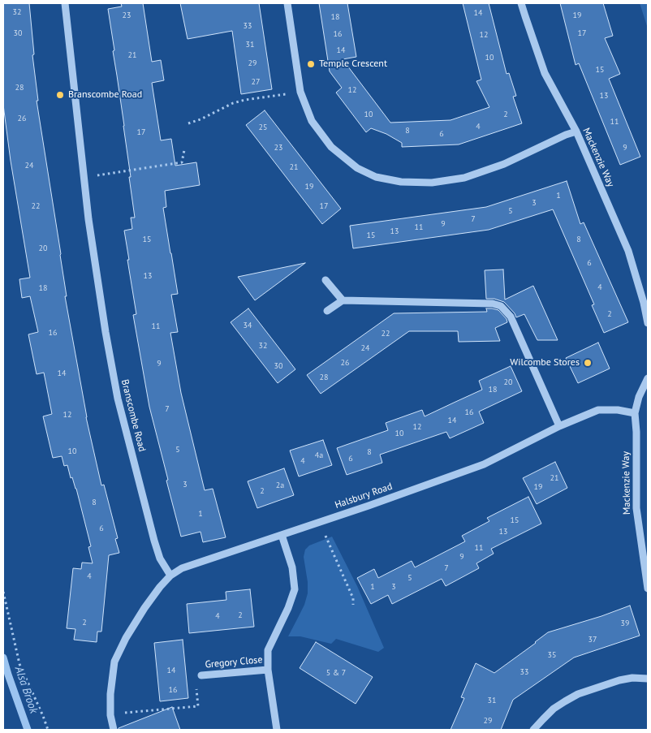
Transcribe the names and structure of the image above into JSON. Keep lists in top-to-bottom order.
{
  "streets": {
    "street": [
      "Mackenzie Way",
      "Branscombe Road",
      "Halsbury Road",
      "Gregory Close"
    ]
  },
  "crossings": [
    ["Mackenzie Way", "Halsbury Road"],
    ["Branscombe Road", "Halsbury Road"],
    ["Halsbury Road", "Gregory Close"]
  ],
  "water": ["Alsa Brook"],
  "places": ["Temple Crescent", "Branscombe Road", "Wilcombe Stores"],
  "house_numbers": [
    "32",
    "14",
    "23",
    "19",
    "18",
    "33",
    "30",
    "17",
    "16",
    "12",
    "31",
    "14",
    "21",
    "10",
    "29",
    "15",
    "27",
    "28",
    "12",
    "13",
    "10",
    "2",
    "26",
    "11",
    "4",
    "25",
    "8",
    "17",
    "6",
    "23",
    "9",
    "24",
    "21",
    "19",
    "1",
    "3",
    "22",
    "17",
    "5",
    "7",
    "9",
    "11",
    "13",
    "15",
    "15",
    "8",
    "20",
    "6",
    "13",
    "4",
    "18",
    "2",
    "34",
    "11",
    "16",
    "22",
    "32",
    "24",
    "26",
    "9",
    "30",
    "14",
    "28",
    "20",
    "18",
    "7",
    "16",
    "12",
    "14",
    "12",
    "10",
    "5",
    "10",
    "8",
    "4a",
    "6",
    "4",
    "21",
    "3",
    "2a",
    "19",
    "2",
    "8",
    "1",
    "15",
    "6",
    "13",
    "11",
    "9",
    "7",
    "4",
    "5",
    "1",
    "3",
    "2",
    "4",
    "2",
    "39",
    "37",
    "35",
    "14",
    "33",
    "5 & 7",
    "16",
    "31",
    "29"
  ]
}
